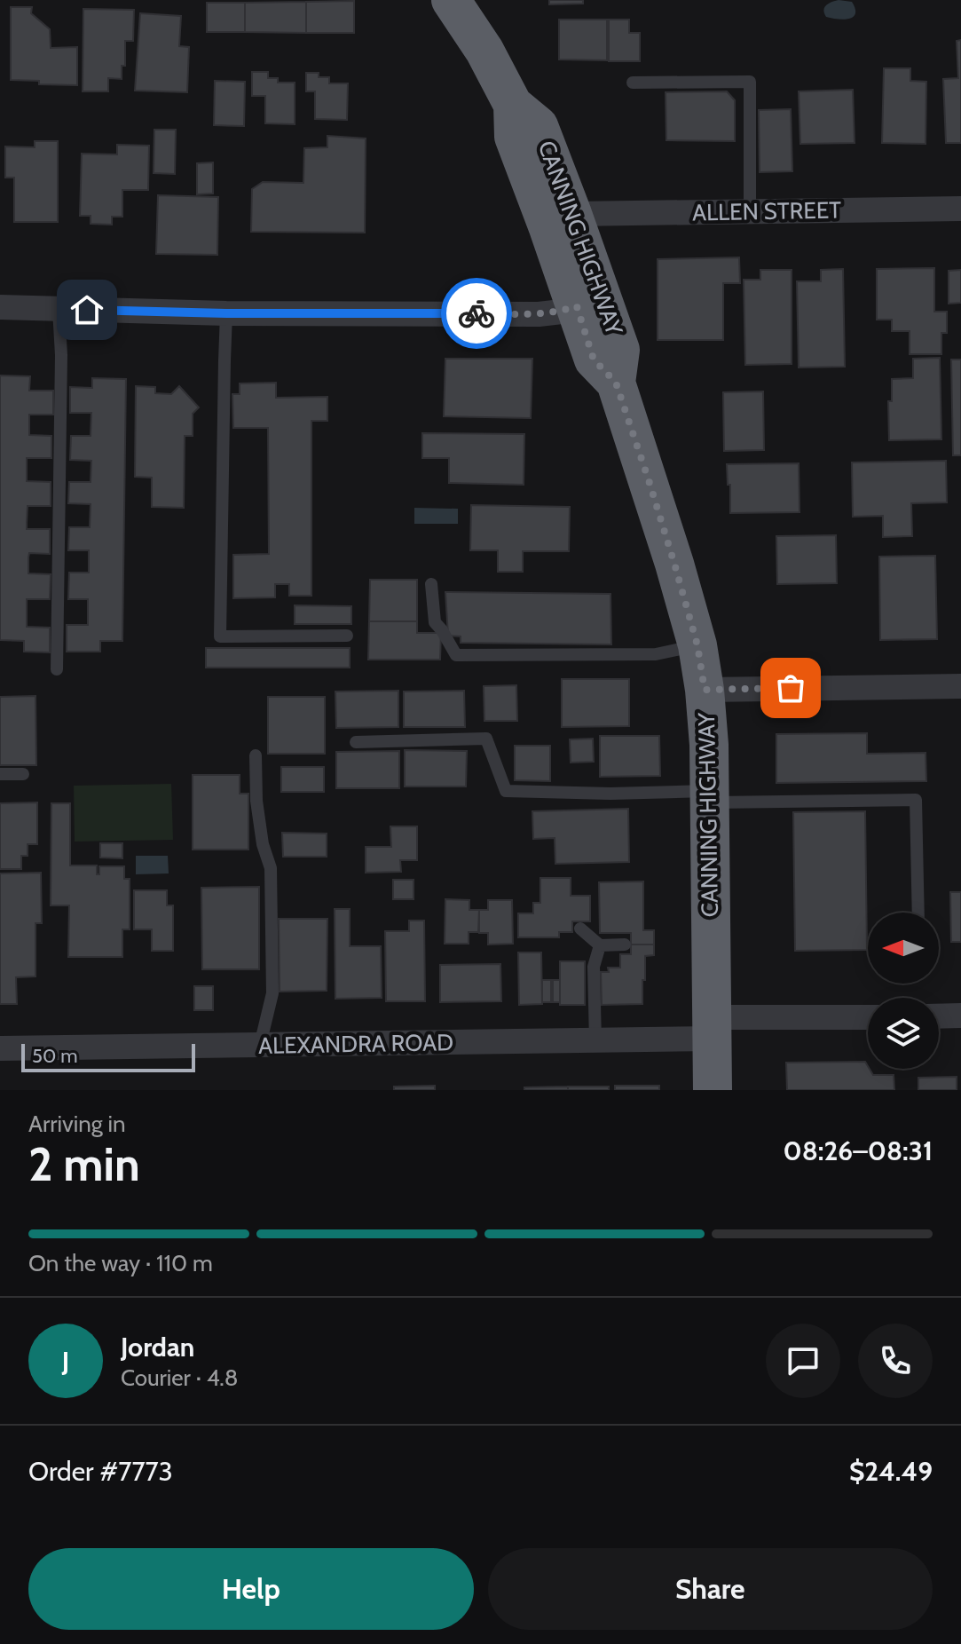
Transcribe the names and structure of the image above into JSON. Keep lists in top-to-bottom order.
{
  "streets": {
    "highway": ["CANNING HIGHWAY"],
    "street": ["ALLEN STREET", "ALEXANDRA ROAD"]
  },
  "crossings": [
    ["ALLEN STREET", "CANNING HIGHWAY"],
    ["CANNING HIGHWAY", "ALEXANDRA ROAD"]
  ],
  "scale_bar": "50 m",
  "north": "left",
  "page": {
    "scale": "50 m",
    "heading": ["2 min", "Arriving in", "08:26–08:31"],
    "panel": [
      "Jordan",
      "Courier · 4.8",
      "Order #7773",
      "$24.49"
    ],
    "bar": "On the way · 110 m",
    "round": "J",
    "buttons": ["Help", "Share"]
  }
}
